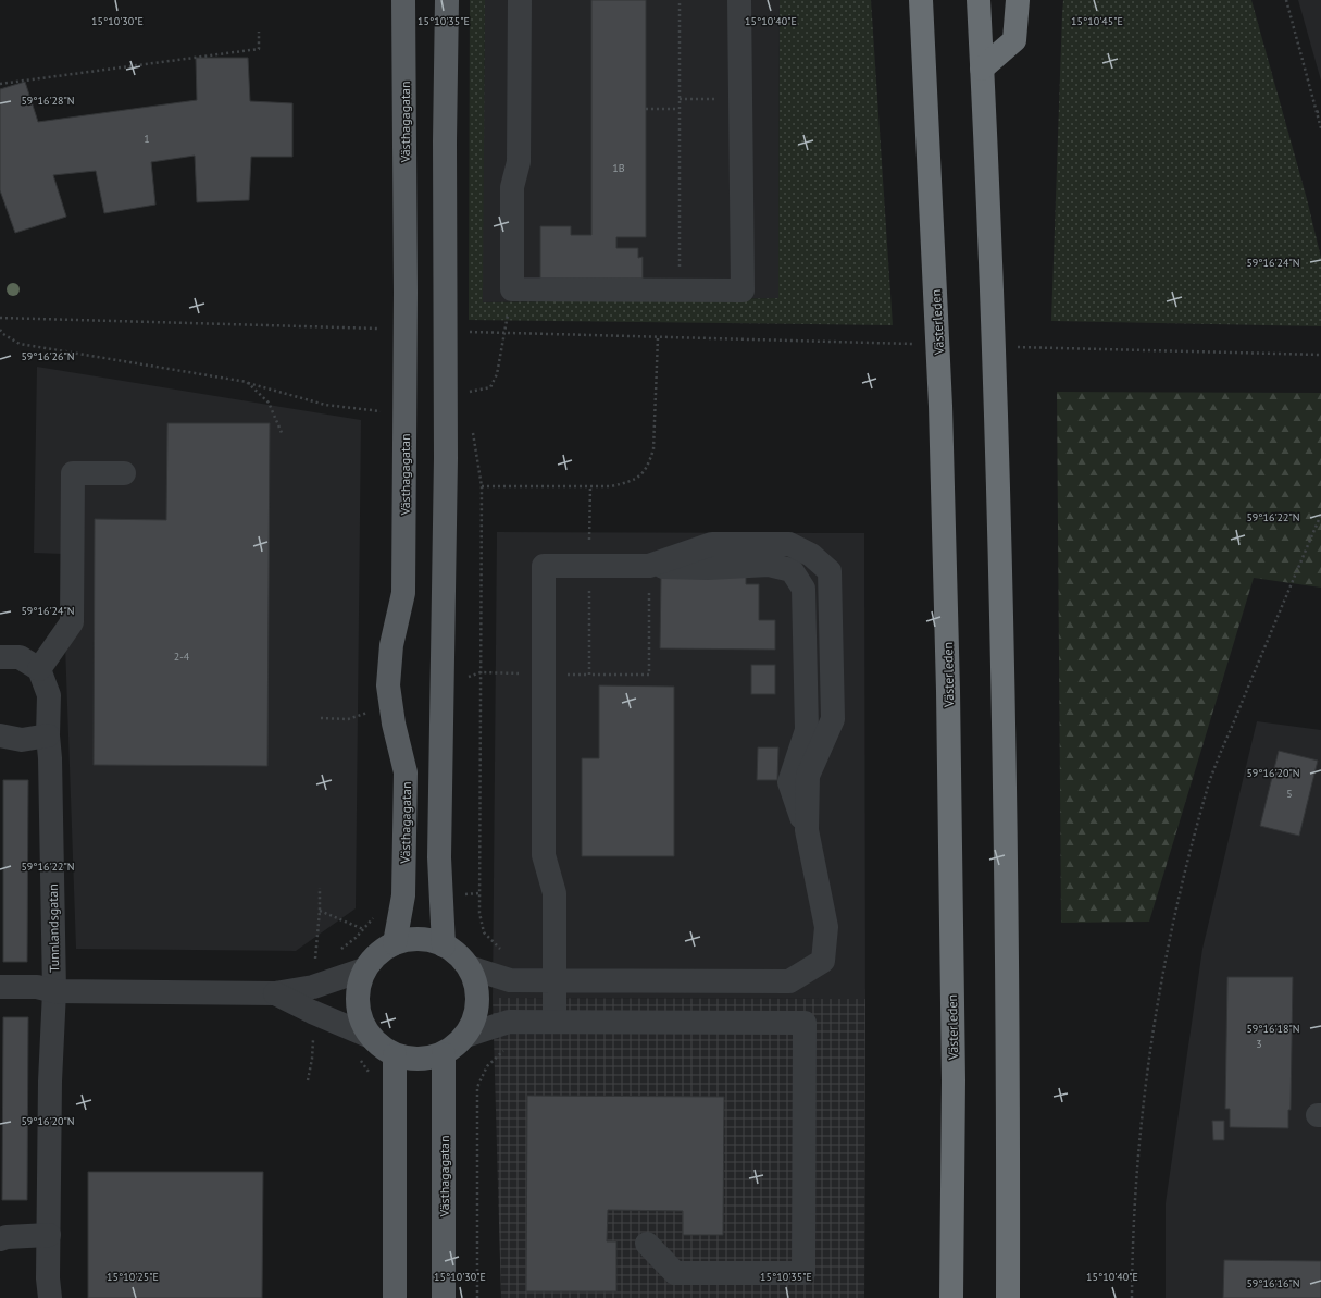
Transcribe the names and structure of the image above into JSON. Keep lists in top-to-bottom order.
{
  "streets": {
    "highway": ["Västerleden"],
    "main road": ["Västhagagatan"],
    "street": ["Tunnlandsgatan"]
  },
  "crossings": [
    ["Västhagagatan", "Tunnlandsgatan"]
  ],
  "house_numbers": [
    "1",
    "1B",
    "2-4",
    "5",
    "3"
  ],
  "coordinates": [
    "15°10'30\"E",
    "15°10'35\"E",
    "15°10'40\"E",
    "15°10'45\"E",
    "59°16'28\"N",
    "59°16'24\"N",
    "59°16'26\"N",
    "59°16'22\"N",
    "59°16'20\"N",
    "59°16'18\"N",
    "15°10'25\"E",
    "59°16'16\"N"
  ]
}
